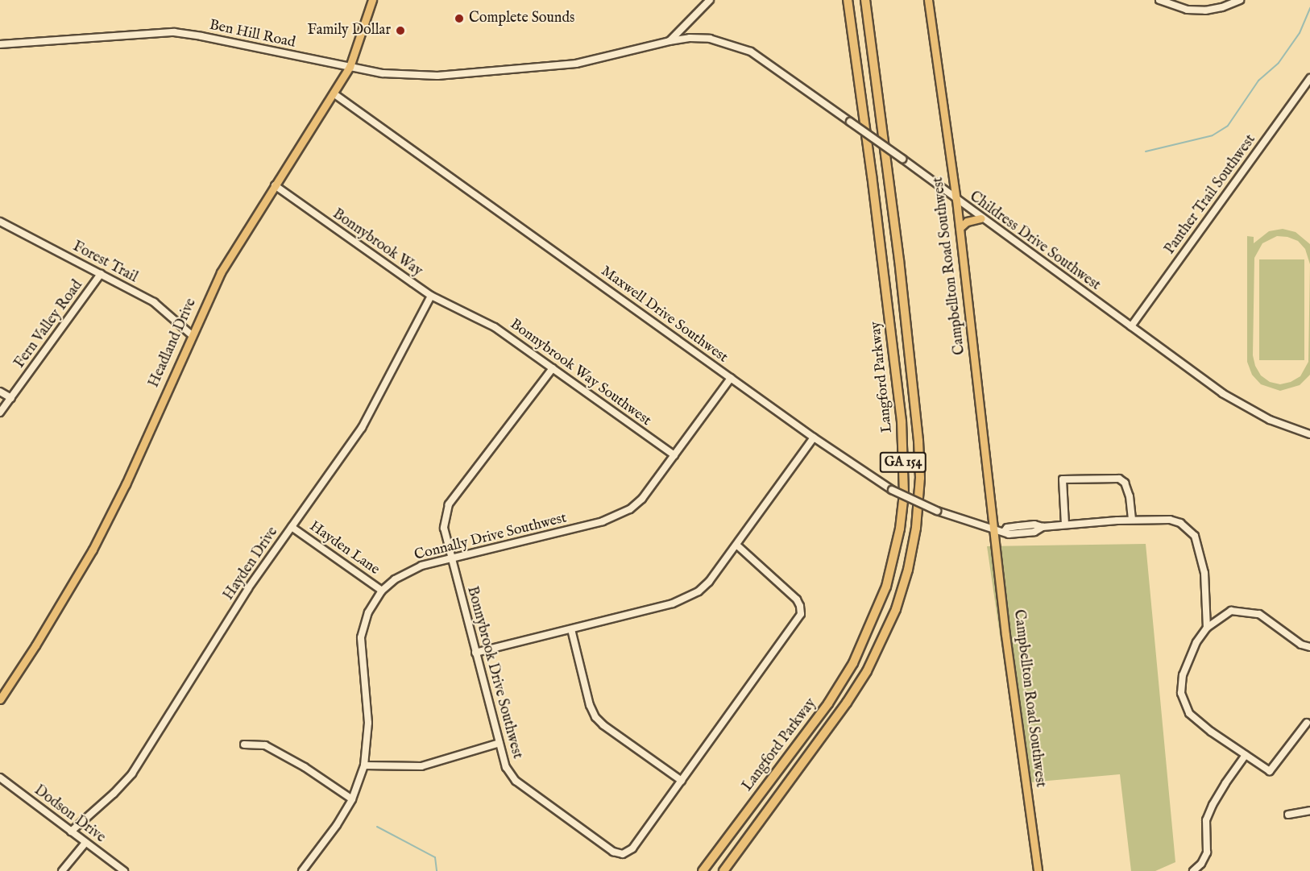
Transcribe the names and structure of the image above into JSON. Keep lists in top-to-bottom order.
{
  "streets": {
    "highway": ["Langford Parkway", "GA 154"],
    "main road": ["Campbellton Road Southwest", "Headland Drive"],
    "street": [
      "Ben Hill Road",
      "Panther Trail Southwest",
      "Childress Drive Southwest",
      "Bonnybrook Way",
      "Forest Trail",
      "Maxwell Drive Southwest",
      "Fern Valley Road",
      "Bonnybrook Way Southwest",
      "Connally Drive Southwest",
      "Hayden Lane",
      "Hayden Drive",
      "Bonnybrook Drive Southwest",
      "Dodson Drive"
    ]
  },
  "crossings": [
    ["Ben Hill Road", "Childress Drive Southwest"],
    ["Ben Hill Road", "Headland Drive"],
    ["Panther Trail Southwest", "Childress Drive Southwest"],
    ["Childress Drive Southwest", "Campbellton Road Southwest"],
    ["Bonnybrook Way", "Headland Drive"],
    ["Bonnybrook Way", "Bonnybrook Way Southwest"],
    ["Bonnybrook Way", "Hayden Drive"],
    ["Forest Trail", "Fern Valley Road"],
    ["Forest Trail", "Headland Drive"],
    ["Campbellton Road Southwest", "Maxwell Drive Southwest"],
    ["Maxwell Drive Southwest", "Headland Drive"],
    ["Maxwell Drive Southwest", "Connally Drive Southwest"],
    ["Bonnybrook Way Southwest", "Connally Drive Southwest"],
    ["Bonnybrook Way Southwest", "Bonnybrook Drive Southwest"],
    ["Connally Drive Southwest", "Hayden Lane"],
    ["Connally Drive Southwest", "Bonnybrook Drive Southwest"],
    ["Hayden Lane", "Hayden Drive"],
    ["Hayden Drive", "Dodson Drive"]
  ],
  "places": ["Complete Sounds", "Family Dollar"]
}
